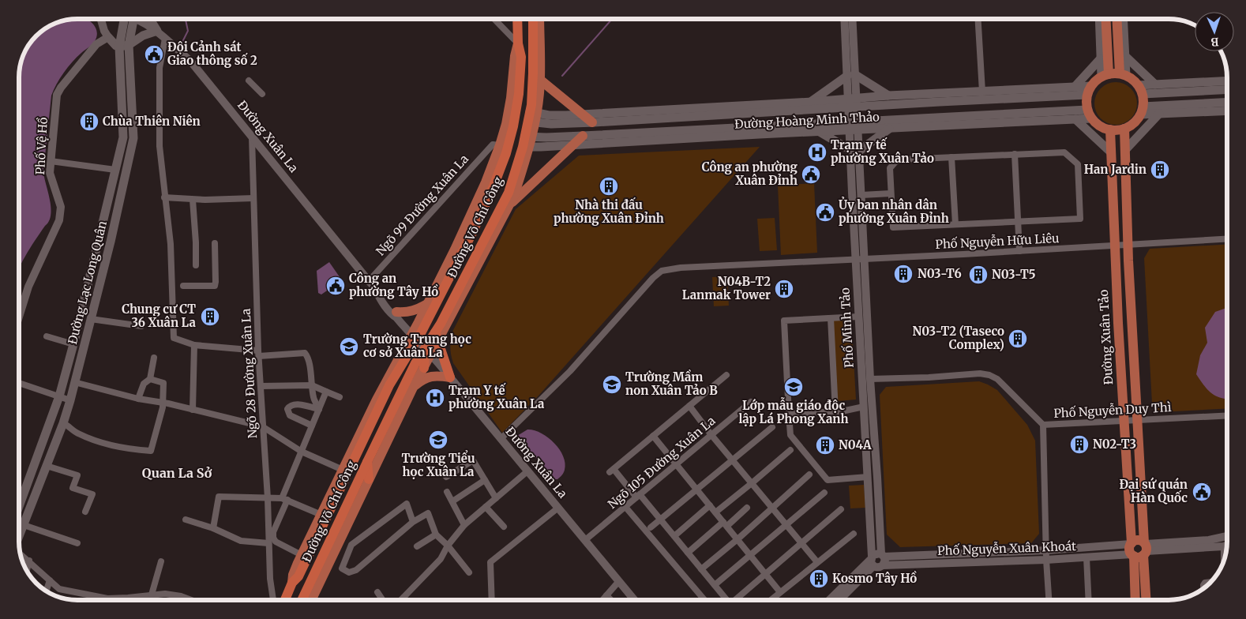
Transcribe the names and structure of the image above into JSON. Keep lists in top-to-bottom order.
{
  "streets": {
    "highway": ["Đường Võ Chí Công"],
    "main road": ["Đường Hoàng Minh Thảo", "Đường Lạc Long Quân", "Đường Xuân Tảo"],
    "street": [
      "Đường Xuân La",
      "Phố Vệ Hồ",
      "Ngõ 99 Đường Xuân La",
      "Phố Nguyễn Hữu Liêu",
      "Phố Minh Tảo",
      "Ngõ 28 Đường Xuân La",
      "Phố Nguyễn Duy Thì",
      "Ngõ 105 Đường Xuân La",
      "Phố Nguyễn Xuân Khoát"
    ]
  },
  "crossings": [
    ["Đường Hoàng Minh Thảo", "Đường Võ Chí Công"],
    ["Đường Hoàng Minh Thảo", "Phố Minh Tảo"],
    ["Đường Hoàng Minh Thảo", "Đường Xuân Tảo"],
    ["Đường Xuân La", "Ngõ 99 Đường Xuân La"],
    ["Đường Xuân La", "Đường Võ Chí Công"],
    ["Đường Xuân La", "Phố Nguyễn Hữu Liêu"],
    ["Đường Xuân La", "Ngõ 28 Đường Xuân La"],
    ["Đường Xuân La", "Ngõ 105 Đường Xuân La"],
    ["Ngõ 99 Đường Xuân La", "Đường Võ Chí Công"],
    ["Phố Nguyễn Hữu Liêu", "Phố Minh Tảo"],
    ["Phố Nguyễn Hữu Liêu", "Đường Xuân Tảo"],
    ["Phố Minh Tảo", "Phố Nguyễn Duy Thì"],
    ["Phố Minh Tảo", "Phố Nguyễn Xuân Khoát"],
    ["Đường Xuân Tảo", "Phố Nguyễn Duy Thì"],
    ["Đường Xuân Tảo", "Phố Nguyễn Xuân Khoát"]
  ],
  "districts": ["Quan La Sở"],
  "places": {
    "public building": [
      "Đội Cảnh sát Giao thông số 2",
      "Công an phường Xuân Đỉnh",
      "Ủy ban nhân dân phường Xuân Đỉnh",
      "Công an phường Tây Hồ",
      "Đại sứ quán Hàn Quốc"
    ],
    "building": [
      "Chùa Thiên Niên",
      "Han Jardin",
      "Nhà thi đấu phường Xuân Đỉnh",
      "N03-T6",
      "N03-T5",
      "N04B-T2 Lanmak Tower",
      "Chung cư CT 36 Xuân La",
      "N03-T2 (Taseco Complex)",
      "N02-T3",
      "N04A",
      "Kosmo Tây Hồ"
    ],
    "hospital": ["Trạm y tế phường Xuân Tảo", "Trạm Y tế phường Xuân La"],
    "school or university": [
      "Trường Trung học cơ sở Xuân La",
      "Trường Mầm non Xuân Tảo B",
      "Lớp mẫu giáo độc lập Lá Phong Xanh",
      "Trường Tiểu học Xuân La"
    ]
  },
  "north": "bottom"
}
